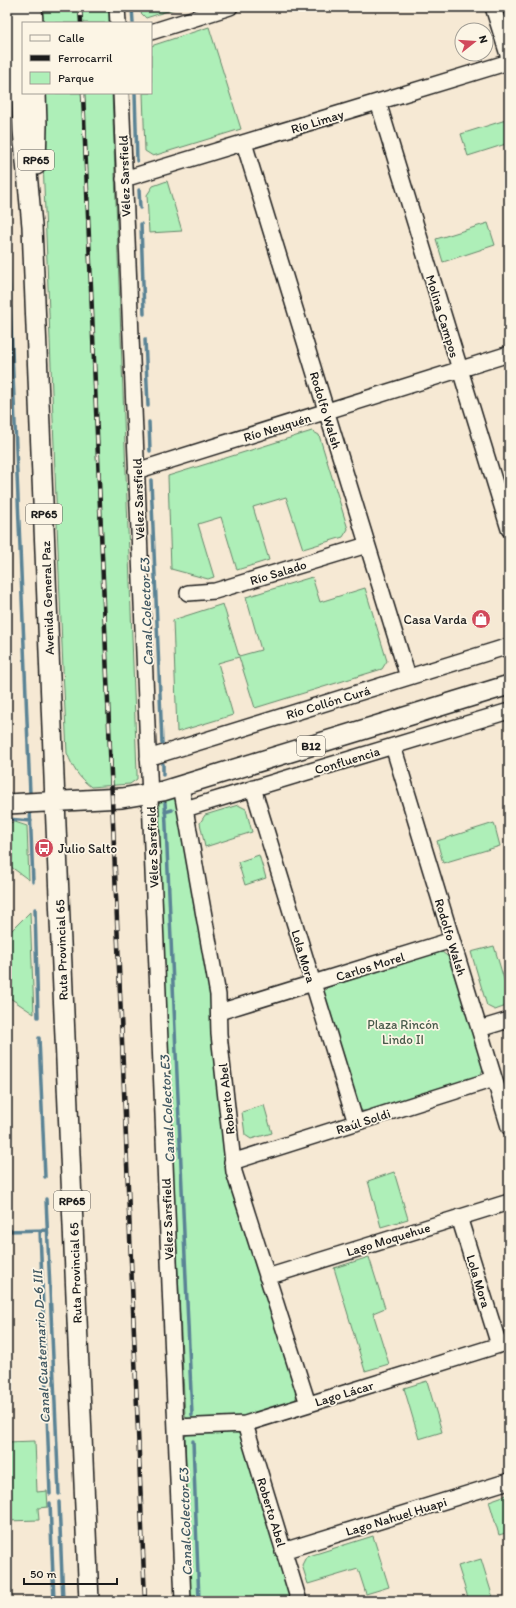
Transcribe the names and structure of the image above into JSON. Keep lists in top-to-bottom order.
{
  "streets": {
    "main road": [
      "RP65",
      "Avenida General Paz",
      "B12",
      "Ruta Provincial 65"
    ],
    "street": [
      "Río Limay",
      "Vélez Sarsfield",
      "Molina Campos",
      "Rodolfo Walsh",
      "Río Neuquén",
      "Río Salado",
      "Río Collón Curá",
      "Confluencia",
      "Lola Mora",
      "Carlos Morel",
      "Roberto Abel",
      "Raúl Soldi",
      "Lago Moquehue",
      "Lago Lácar",
      "Lago Nahuel Huapi"
    ]
  },
  "crossings": [
    ["Río Limay", "Vélez Sarsfield"],
    ["Río Limay", "Molina Campos"],
    ["Río Limay", "Rodolfo Walsh"],
    ["Vélez Sarsfield", "Río Neuquén"],
    ["Vélez Sarsfield", "Río Collón Curá"],
    ["Vélez Sarsfield", "B12"],
    ["Vélez Sarsfield", "Lago Lácar"],
    ["Molina Campos", "Río Neuquén"],
    ["Rodolfo Walsh", "Río Neuquén"],
    ["Rodolfo Walsh", "Río Salado"],
    ["Rodolfo Walsh", "Río Collón Curá"],
    ["Rodolfo Walsh", "Confluencia"],
    ["Rodolfo Walsh", "Carlos Morel"],
    ["Rodolfo Walsh", "Raúl Soldi"],
    ["Avenida General Paz", "B12"],
    ["Avenida General Paz", "Ruta Provincial 65"],
    ["B12", "Ruta Provincial 65"],
    ["B12", "Roberto Abel"],
    ["Confluencia", "Lola Mora"],
    ["Confluencia", "Roberto Abel"],
    ["Lola Mora", "Carlos Morel"],
    ["Lola Mora", "Raúl Soldi"],
    ["Lola Mora", "Lago Moquehue"],
    ["Lola Mora", "Lago Lácar"],
    ["Carlos Morel", "Roberto Abel"],
    ["Roberto Abel", "Raúl Soldi"],
    ["Roberto Abel", "Lago Moquehue"],
    ["Roberto Abel", "Lago Lácar"],
    ["Roberto Abel", "Lago Nahuel Huapi"]
  ],
  "water": ["Canal Colector E3", "Canal Cuaternario D-6 III"],
  "parks": ["Plaza Rincón Lindo II"],
  "places": {
    "shop": ["Casa Varda"],
    "bus stop": ["Julio Salto"]
  },
  "legend": ["Calle", "Ferrocarril", "Parque"],
  "scale_bar": "50 m",
  "north": "right"
}
